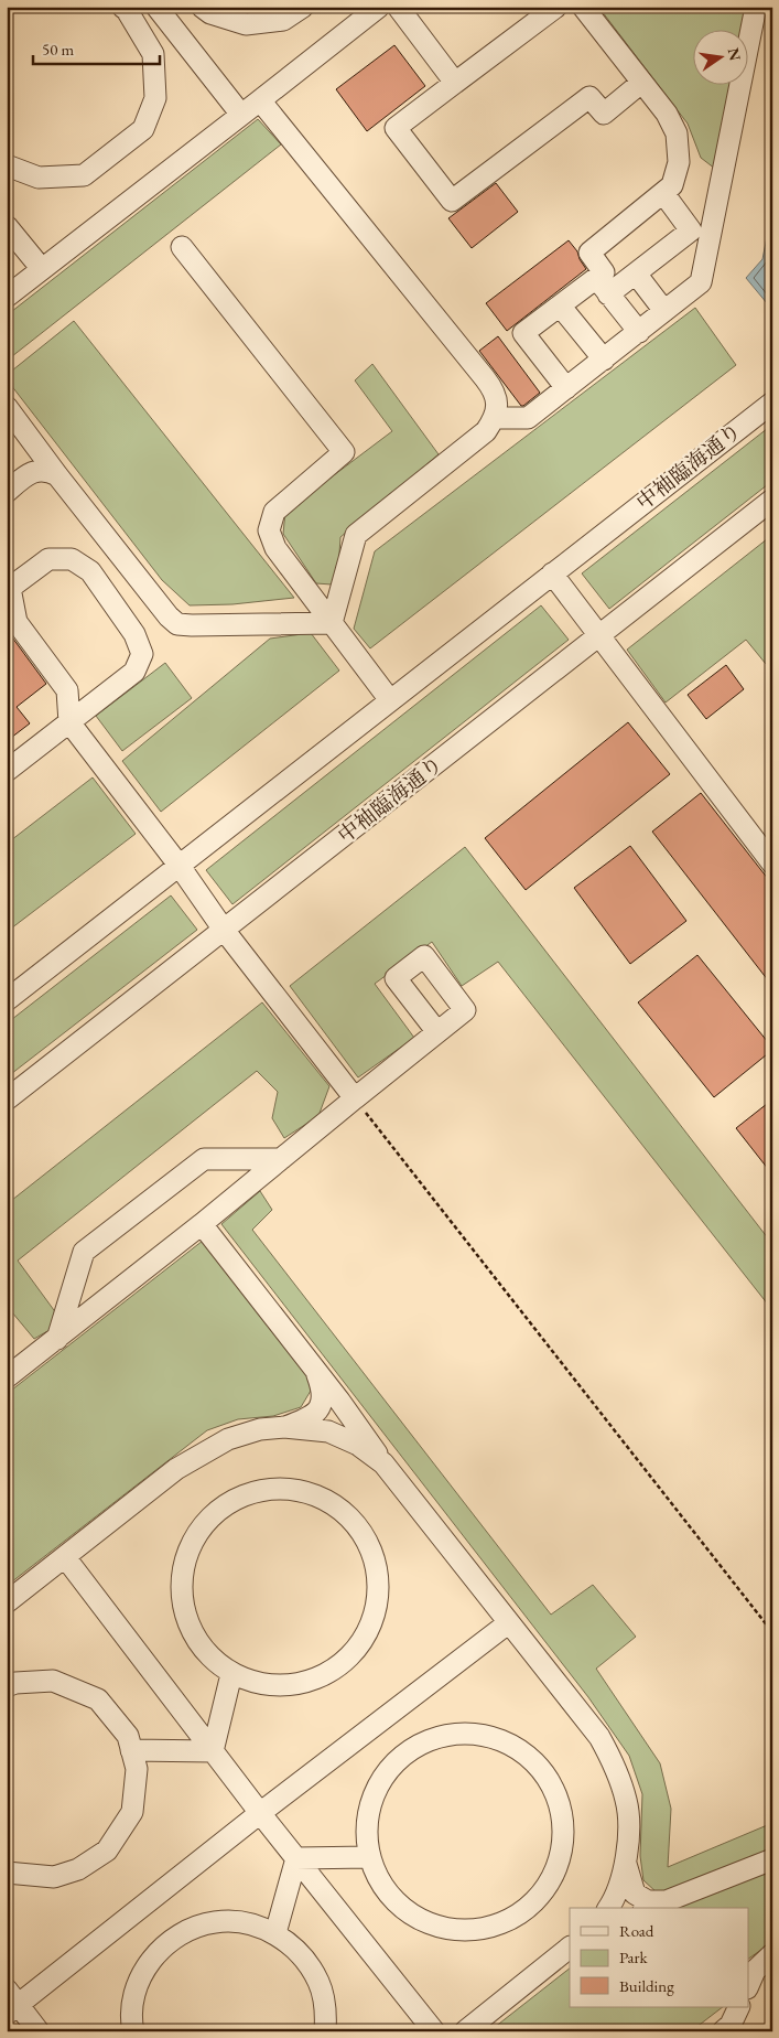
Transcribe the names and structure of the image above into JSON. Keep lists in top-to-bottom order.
{
  "streets": {
    "street": ["中袖臨海通り"]
  },
  "legend": ["Road", "Park", "Building"],
  "scale_bar": "50 m",
  "north": "right"
}
